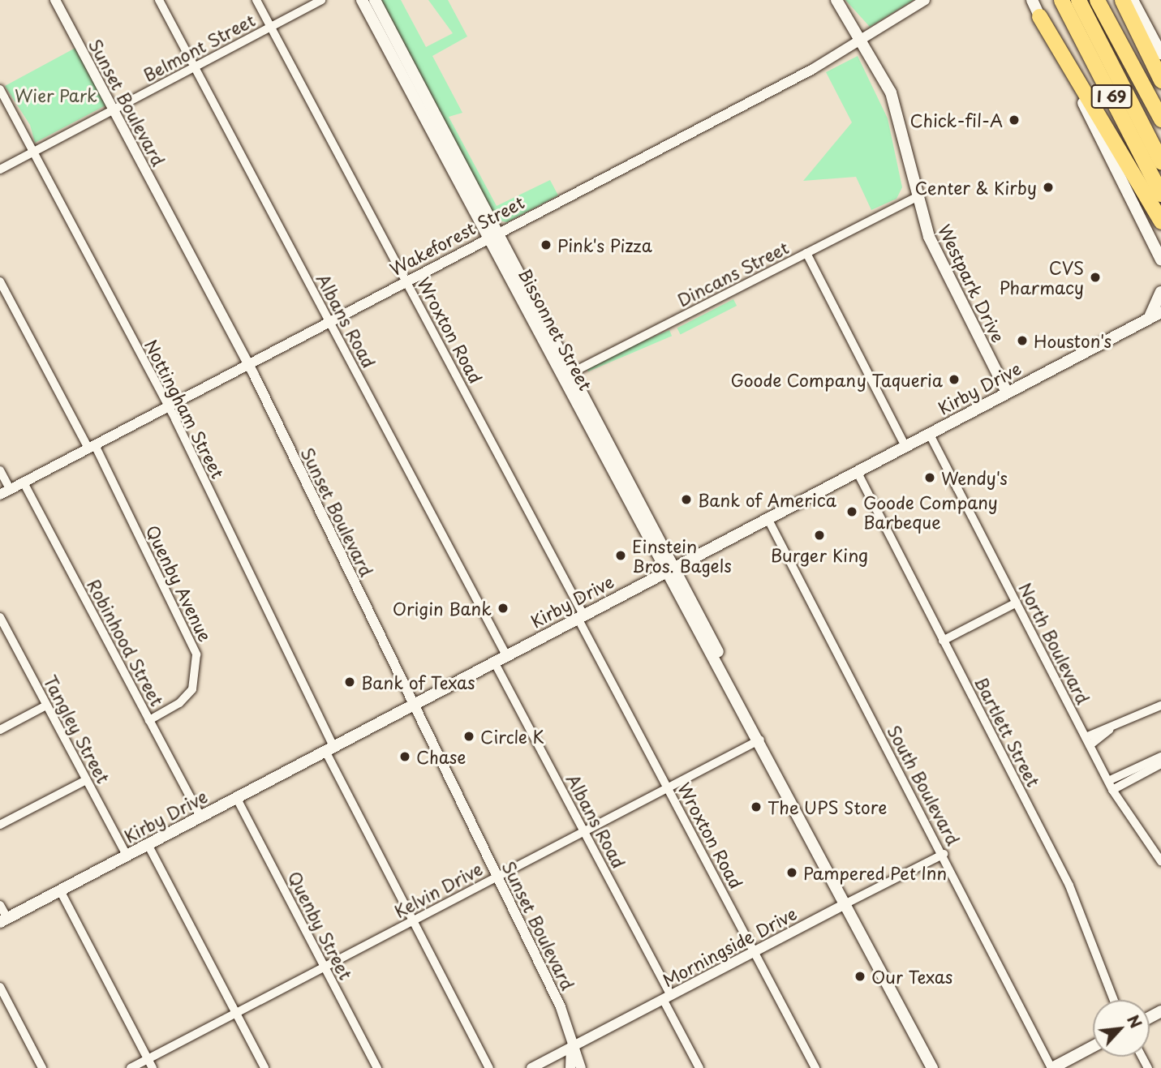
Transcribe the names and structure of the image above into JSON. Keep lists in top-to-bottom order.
{
  "streets": {
    "highway": ["I 69"],
    "main road": ["Westpark Drive", "Bissonnet Street", "Kirby Drive"],
    "street": [
      "Belmont Street",
      "Sunset Boulevard",
      "Wakeforest Street",
      "Dincans Street",
      "Albans Road",
      "Wroxton Road",
      "Nottingham Street",
      "Quenby Avenue",
      "Robinhood Street",
      "North Boulevard",
      "Tangley Street",
      "Bartlett Street",
      "South Boulevard",
      "Kelvin Drive",
      "Quenby Street",
      "Morningside Drive"
    ]
  },
  "crossings": [
    ["Belmont Street", "Sunset Boulevard"],
    ["Belmont Street", "Albans Road"],
    ["Belmont Street", "Wroxton Road"],
    ["Belmont Street", "Nottingham Street"],
    ["Sunset Boulevard", "Wakeforest Street"],
    ["Sunset Boulevard", "Kirby Drive"],
    ["Sunset Boulevard", "Kelvin Drive"],
    ["Sunset Boulevard", "Morningside Drive"],
    ["Wakeforest Street", "Westpark Drive"],
    ["Wakeforest Street", "Albans Road"],
    ["Wakeforest Street", "Bissonnet Street"],
    ["Wakeforest Street", "Wroxton Road"],
    ["Wakeforest Street", "Nottingham Street"],
    ["Wakeforest Street", "Quenby Avenue"],
    ["Wakeforest Street", "Robinhood Street"],
    ["Dincans Street", "Westpark Drive"],
    ["Dincans Street", "Bissonnet Street"],
    ["Westpark Drive", "Kirby Drive"],
    ["Albans Road", "Kirby Drive"],
    ["Albans Road", "Kelvin Drive"],
    ["Albans Road", "Morningside Drive"],
    ["Bissonnet Street", "Kirby Drive"],
    ["Bissonnet Street", "Kelvin Drive"],
    ["Bissonnet Street", "Morningside Drive"],
    ["Wroxton Road", "Kirby Drive"],
    ["Wroxton Road", "Kelvin Drive"],
    ["Wroxton Road", "Morningside Drive"],
    ["Kirby Drive", "Nottingham Street"],
    ["Kirby Drive", "Robinhood Street"],
    ["Kirby Drive", "North Boulevard"],
    ["Kirby Drive", "Tangley Street"],
    ["Kirby Drive", "Bartlett Street"],
    ["Kirby Drive", "South Boulevard"],
    ["Kirby Drive", "Quenby Street"],
    ["Nottingham Street", "Kelvin Drive"],
    ["Quenby Avenue", "Robinhood Street"],
    ["South Boulevard", "Morningside Drive"],
    ["Kelvin Drive", "Quenby Street"]
  ],
  "parks": ["Wier Park"],
  "places": [
    "Chick-fil-A",
    "Center & Kirby",
    "Pink's Pizza",
    "CVS Pharmacy",
    "Houston's",
    "Goode Company Taqueria",
    "Wendy's",
    "Bank of America",
    "Goode Company Barbeque",
    "Burger King",
    "Einstein Bros. Bagels",
    "Origin Bank",
    "Bank of Texas",
    "Circle K",
    "Chase",
    "The UPS Store",
    "Pampered Pet Inn",
    "Our Texas"
  ],
  "north": "top right"
}
